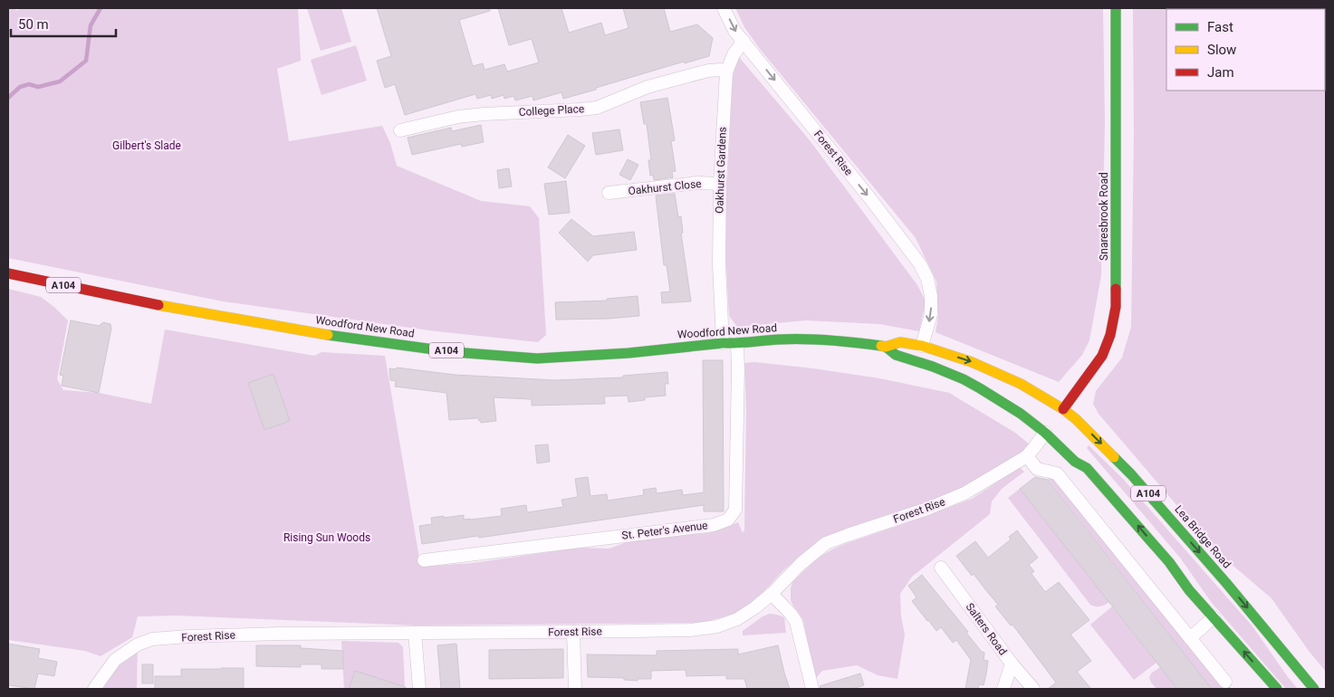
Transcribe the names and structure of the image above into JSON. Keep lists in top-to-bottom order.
{
  "streets": {
    "main road": [
      "Snaresbrook Road",
      "A104",
      "Woodford New Road",
      "Lea Bridge Road"
    ],
    "street": [
      "College Place",
      "Forest Rise",
      "Oakhurst Gardens",
      "Oakhurst Close",
      "St. Peter's Avenue",
      "Salters Road"
    ]
  },
  "crossings": [
    ["College Place", "Oakhurst Gardens"],
    ["Forest Rise", "Oakhurst Gardens"],
    ["Forest Rise", "Snaresbrook Road"],
    ["Forest Rise", "A104"],
    ["Forest Rise", "Woodford New Road"],
    ["Oakhurst Gardens", "Oakhurst Close"],
    ["Oakhurst Gardens", "Woodford New Road"],
    ["Snaresbrook Road", "A104"],
    ["Snaresbrook Road", "Woodford New Road"],
    ["Snaresbrook Road", "Lea Bridge Road"],
    ["A104", "Woodford New Road"],
    ["Woodford New Road", "St. Peter's Avenue"],
    ["Woodford New Road", "Lea Bridge Road"]
  ],
  "parks": ["Gilbert's Slade", "Rising Sun Woods"],
  "legend": ["Fast", "Slow", "Jam"],
  "scale_bar": "50 m"
}
